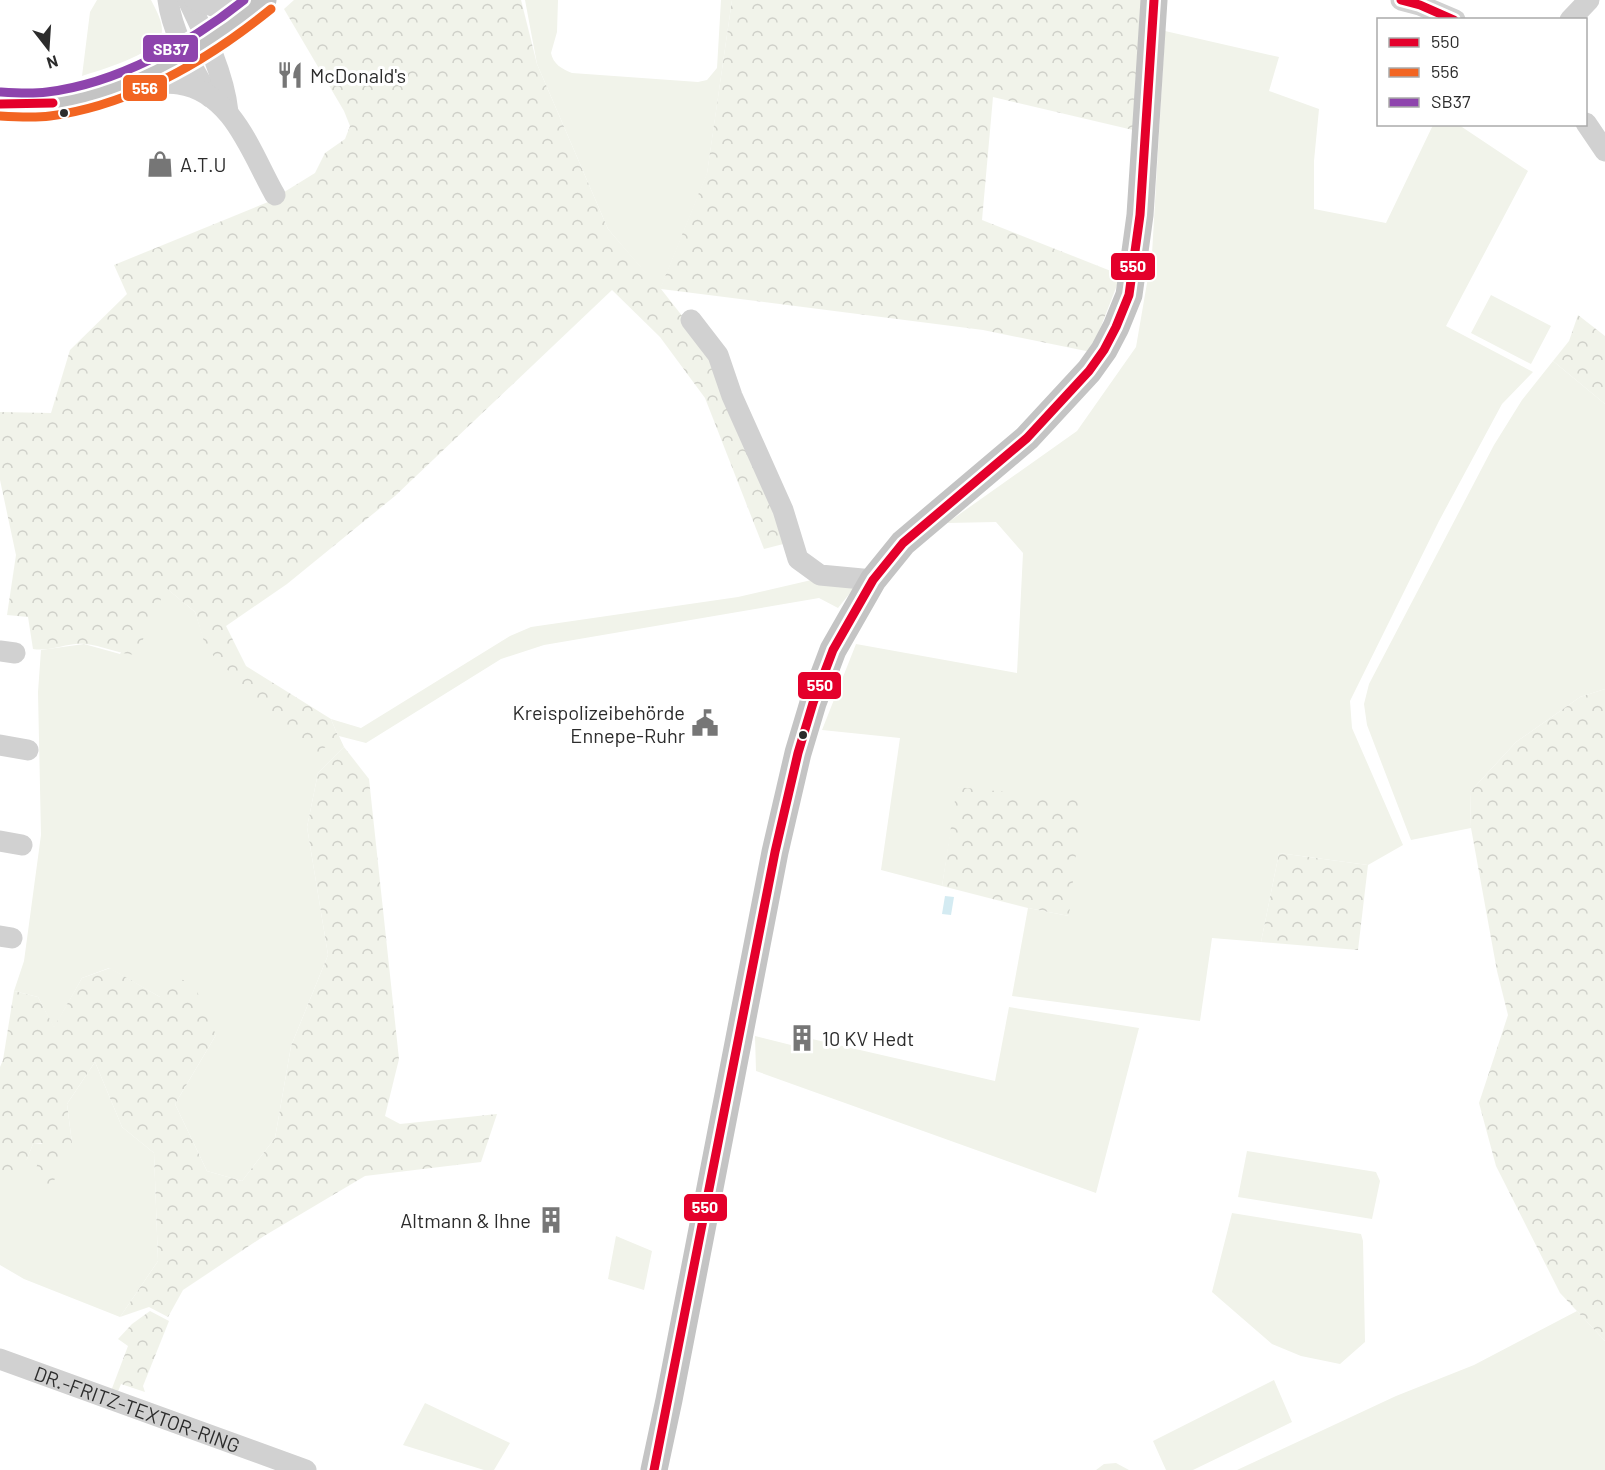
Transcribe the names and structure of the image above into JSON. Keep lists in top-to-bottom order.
{
  "streets": {
    "street": ["DR.-FRITZ-TEXTOR-RING"]
  },
  "places": {
    "restaurant": ["McDonald's"],
    "shop": ["A.T.U"],
    "public building": ["Kreispolizeibehörde Ennepe-Ruhr"],
    "building": ["10 KV Hedt", "Altmann & Ihne"]
  },
  "lines": ["transit line 550", "transit line SB37", "transit line 556"],
  "legend": ["550", "556", "SB37"],
  "north": "bottom"
}
